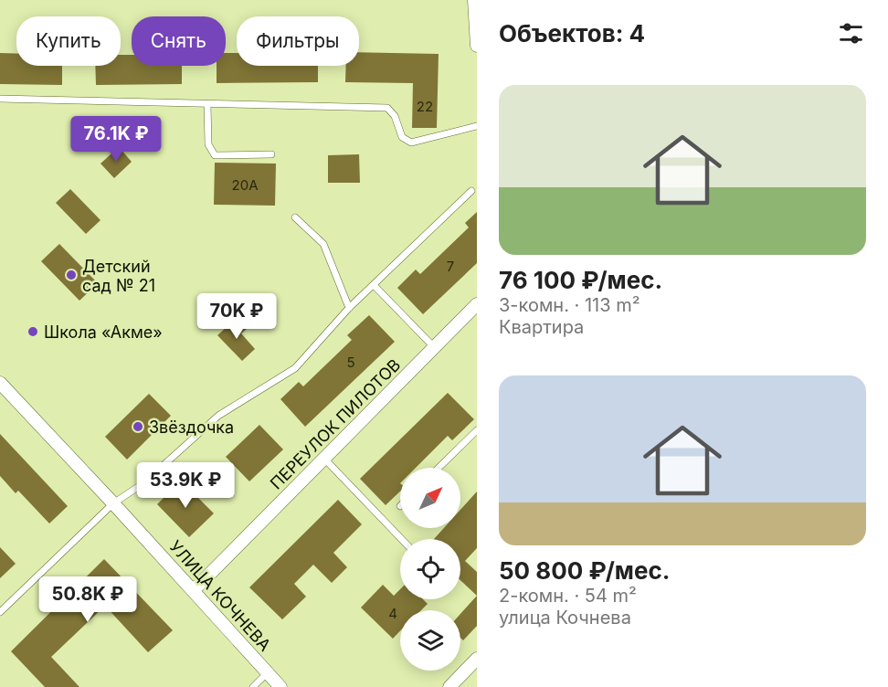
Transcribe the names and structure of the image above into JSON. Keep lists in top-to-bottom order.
{
  "streets": {
    "street": ["ПЕРЕУЛОК ПИЛОТОВ", "УЛИЦА КОЧНЕВА"]
  },
  "crossings": [
    ["ПЕРЕУЛОК ПИЛОТОВ", "УЛИЦА КОЧНЕВА"]
  ],
  "places": ["Детский сад № 21", "Школа «Акме»", "Звёздочка"],
  "house_numbers": [
    "22",
    "20А",
    "7",
    "5",
    "4"
  ],
  "north": "top right",
  "page": {
    "heading": "Объектов: 4",
    "chip": ["Купить", "Снять", "Фильтры"],
    "list": [
      {
        "name": "76 100 ₽/мес.",
        "note": "3-комн. · 113 m² · Квартира"
      },
      {
        "name": "50 800 ₽/мес.",
        "note": "2-комн. · 54 m² · улица Кочнева"
      }
    ],
    "price": [
      "76.1K ₽",
      "70K ₽",
      "53.9K ₽",
      "50.8K ₽"
    ]
  }
}
